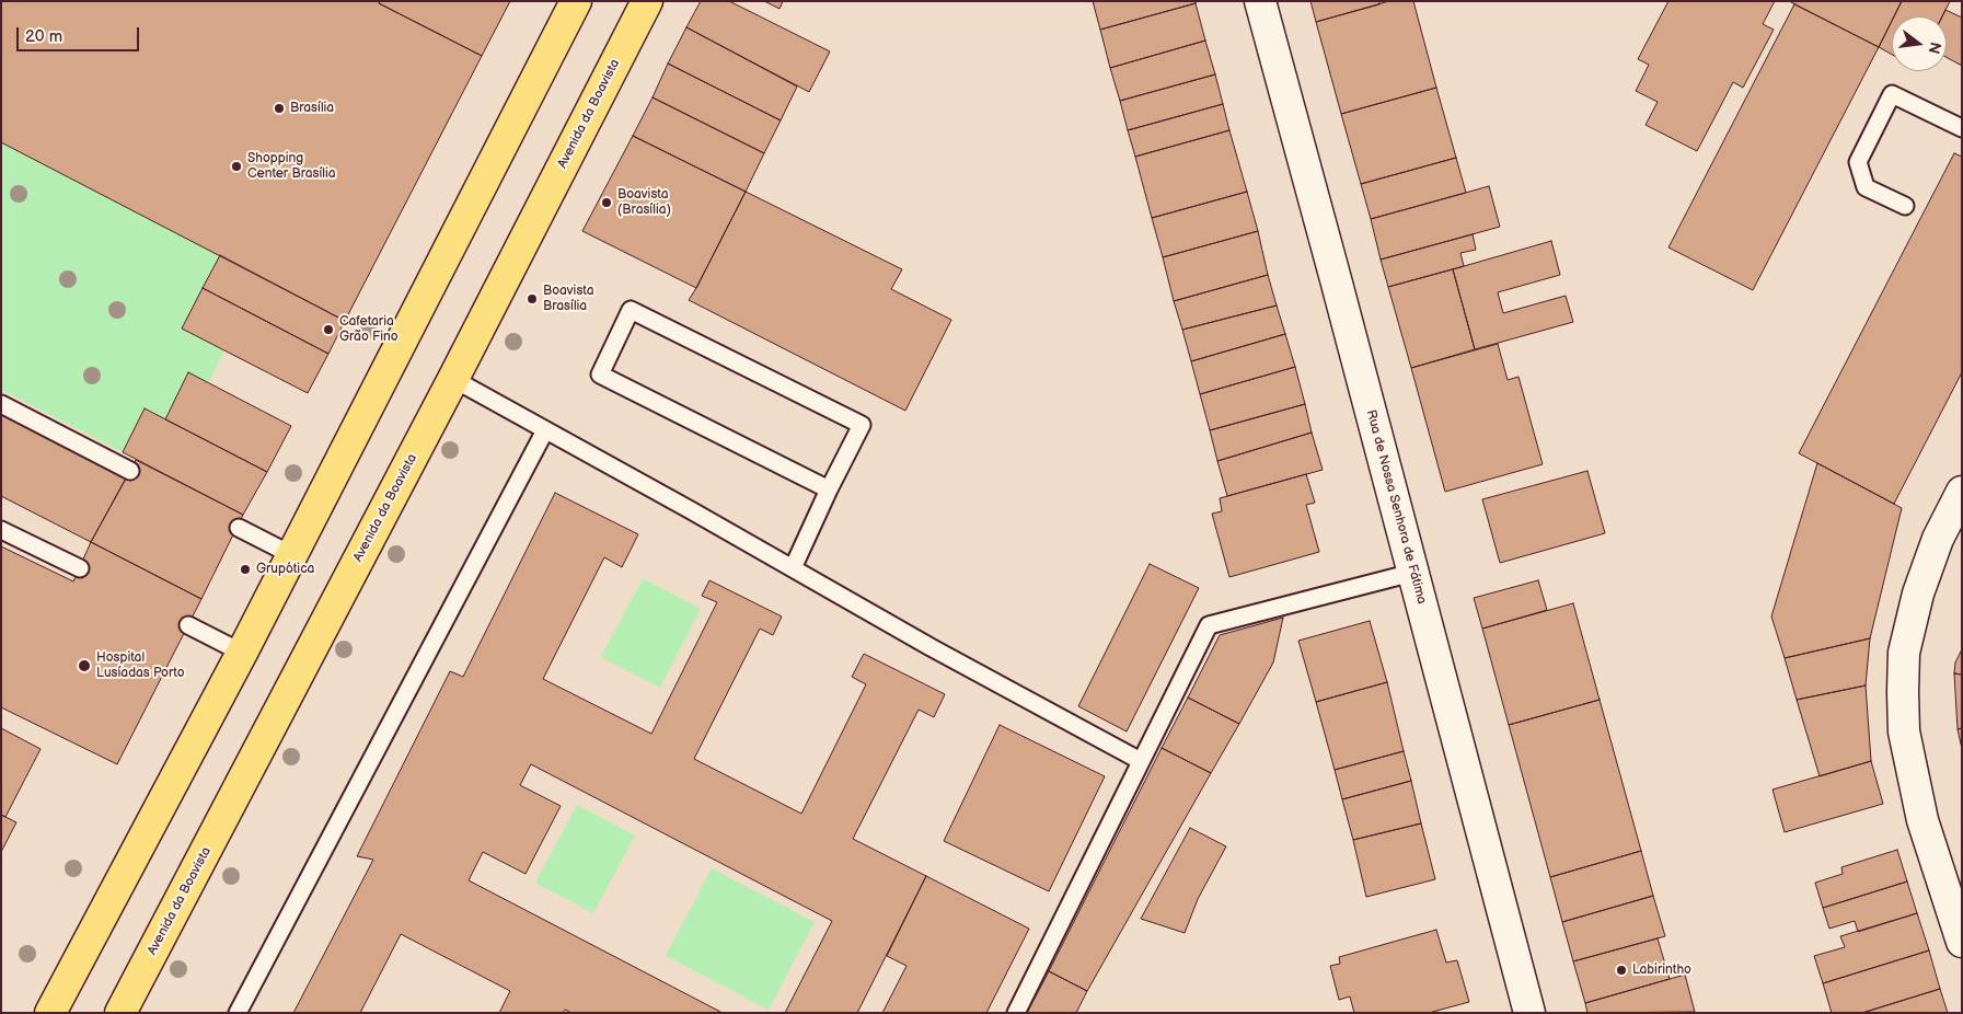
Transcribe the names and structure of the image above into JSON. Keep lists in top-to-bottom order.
{
  "streets": {
    "main road": ["Avenida da Boavista"],
    "street": ["Rua de Nossa Senhora de Fátima"]
  },
  "places": [
    "Brasília",
    "Shopping Center Brasília",
    "Boavista (Brasília)",
    "Boavista Brasília",
    "Cafetaria Grão Fino",
    "Grupótica",
    "Hospital Lusíadas Porto",
    "Labirintho"
  ],
  "scale_bar": "20 m",
  "north": "right"
}
